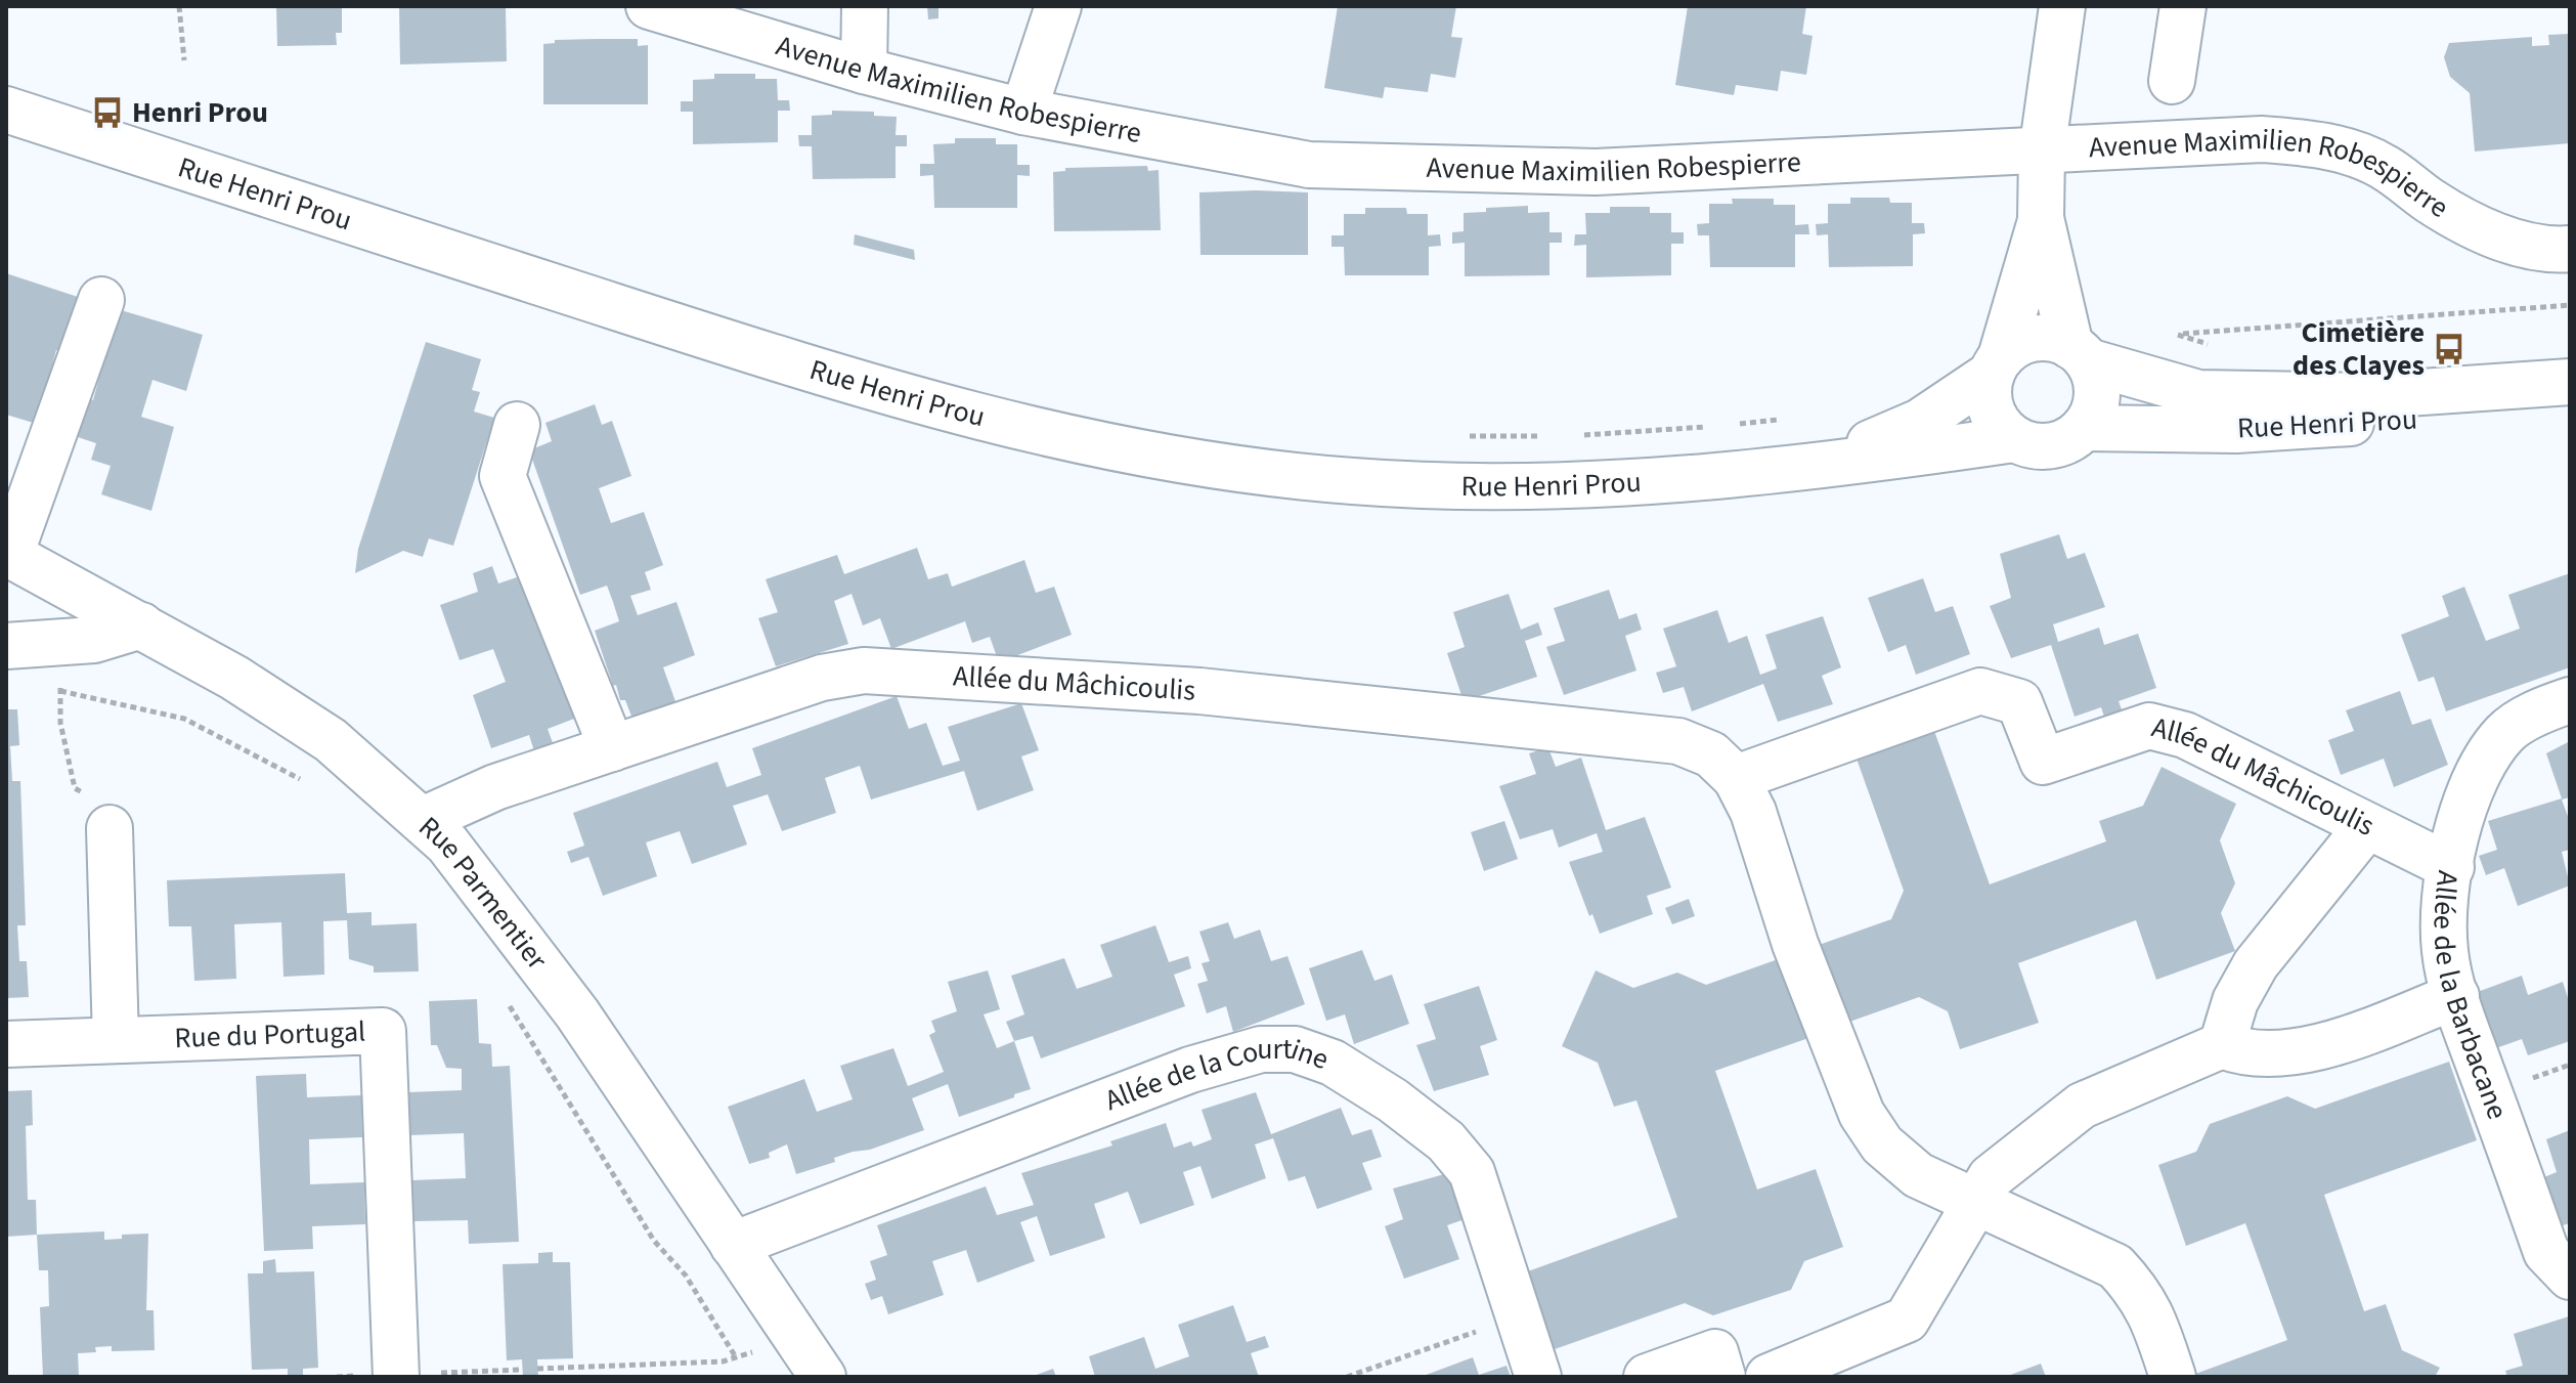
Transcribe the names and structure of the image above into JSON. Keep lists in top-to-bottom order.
{
  "streets": {
    "street": [
      "Avenue Maximilien Robespierre",
      "Rue Henri Prou",
      "Allée du Mâchicoulis",
      "Rue Parmentier",
      "Allée de la Barbacane",
      "Rue du Portugal",
      "Allée de la Courtine"
    ]
  },
  "crossings": [
    ["Allée du Mâchicoulis", "Rue Parmentier"],
    ["Allée du Mâchicoulis", "Allée de la Barbacane"],
    ["Rue Parmentier", "Allée de la Courtine"]
  ],
  "places": {
    "bus stop": ["Henri Prou", "Cimetière des Clayes"]
  }
}
